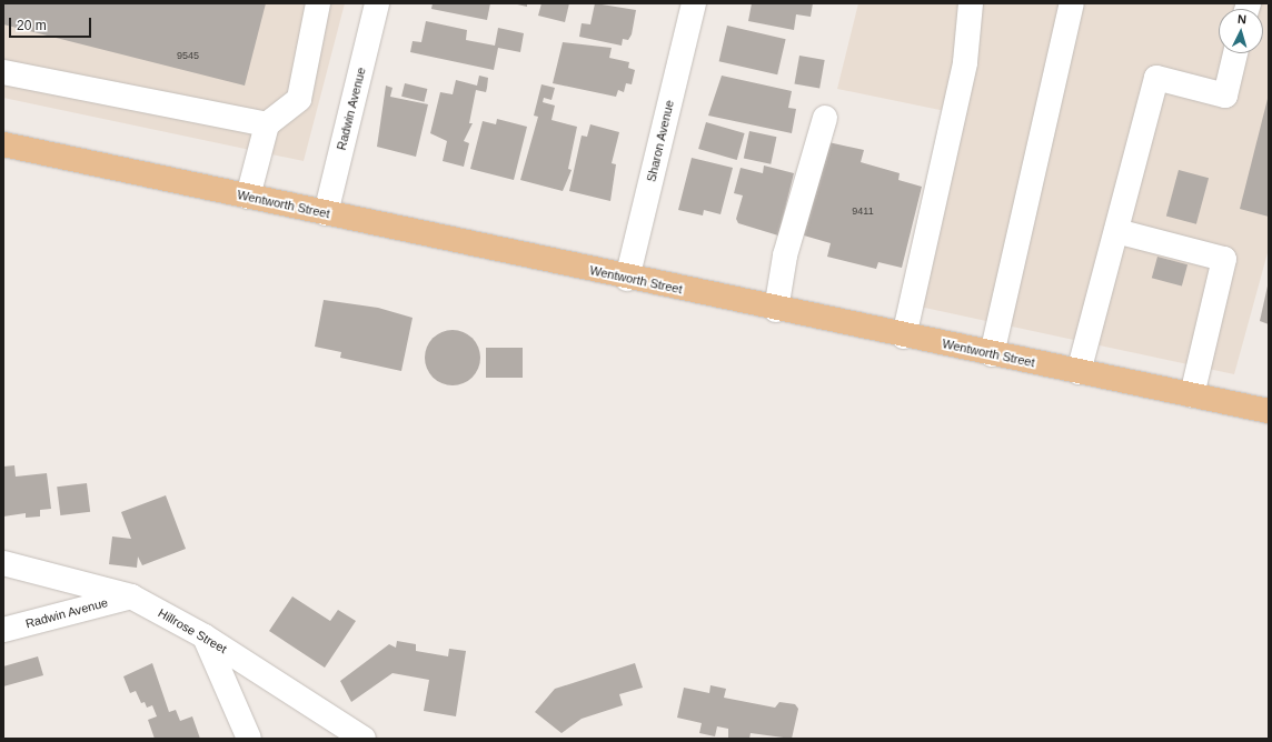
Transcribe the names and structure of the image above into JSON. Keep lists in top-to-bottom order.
{
  "streets": {
    "main road": ["Wentworth Street"],
    "street": ["Radwin Avenue", "Sharon Avenue", "Hillrose Street"]
  },
  "crossings": [
    ["Radwin Avenue", "Wentworth Street"],
    ["Radwin Avenue", "Hillrose Street"],
    ["Sharon Avenue", "Wentworth Street"]
  ],
  "house_numbers": ["9545", "9411"],
  "scale_bar": "20 m",
  "north": "top"
}
